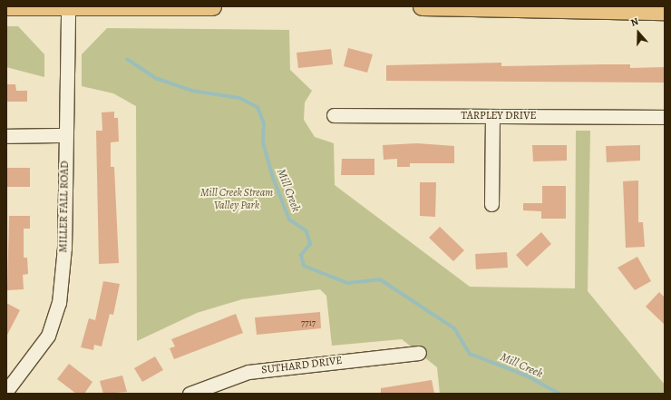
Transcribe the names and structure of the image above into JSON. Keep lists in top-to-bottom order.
{
  "streets": {
    "street": ["TARPLEY DRIVE", "MILLER FALL ROAD", "SUTHARD DRIVE"]
  },
  "water": ["Mill Creek"],
  "parks": ["Mill Creek Stream Valley Park"],
  "house_numbers": ["7717"],
  "north": "top"
}
